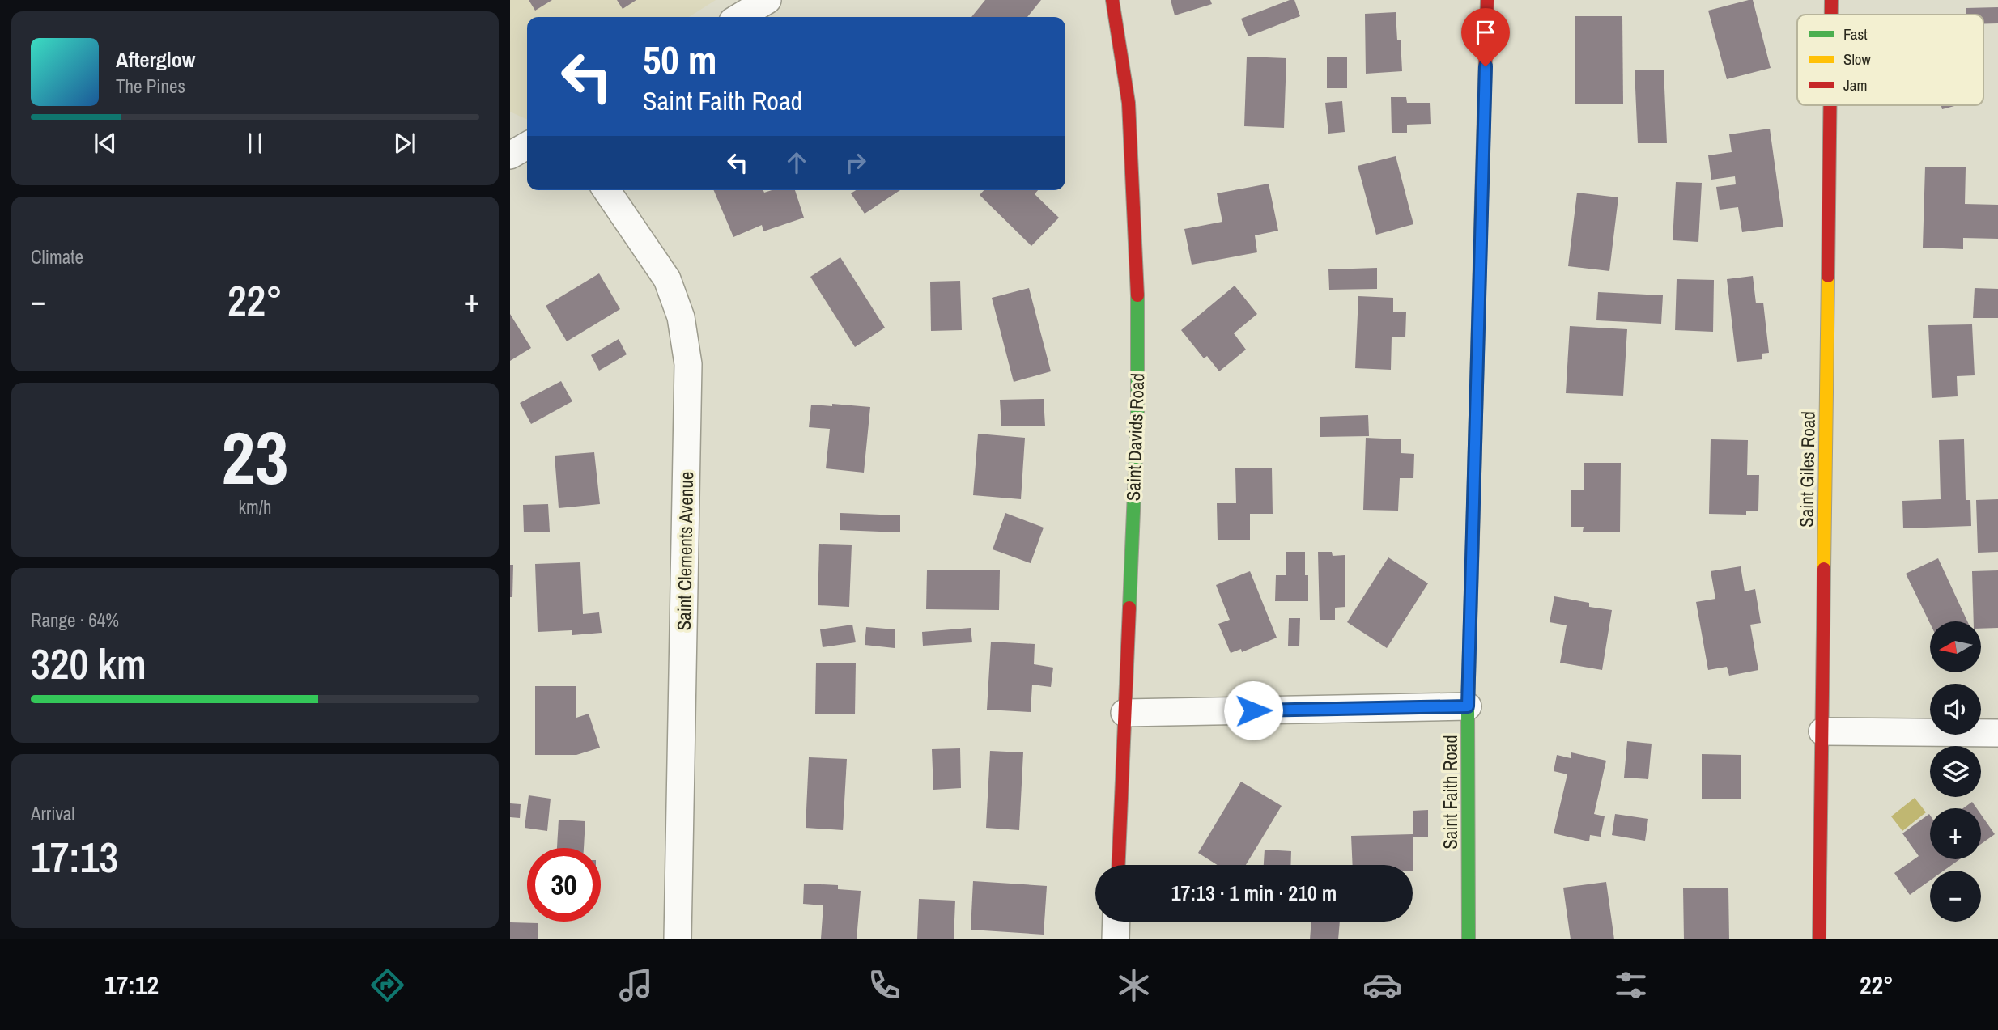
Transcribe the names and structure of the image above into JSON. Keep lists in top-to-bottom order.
{
  "streets": {
    "street": [
      "Saint Davids Road",
      "Saint Giles Road",
      "Saint Clements Avenue",
      "Saint Faith Road"
    ]
  },
  "legend": ["Fast", "Slow", "Jam"],
  "north": "left",
  "page": {
    "turn": ["50 m", "Saint Faith Road"],
    "song": ["Afterglow", "The Pines"],
    "tile": [
      "Climate",
      ["23", "km/h"],
      ["Range · 64%", "320 km"],
      ["Arrival", "17:13"]
    ],
    "heat": ["−", "22°", "+"],
    "map_buttons": ["+", "−"],
    "limit": "30",
    "trip": "17:13 · 1 min · 210 m",
    "tabs": ["17:12", "22°"]
  }
}
